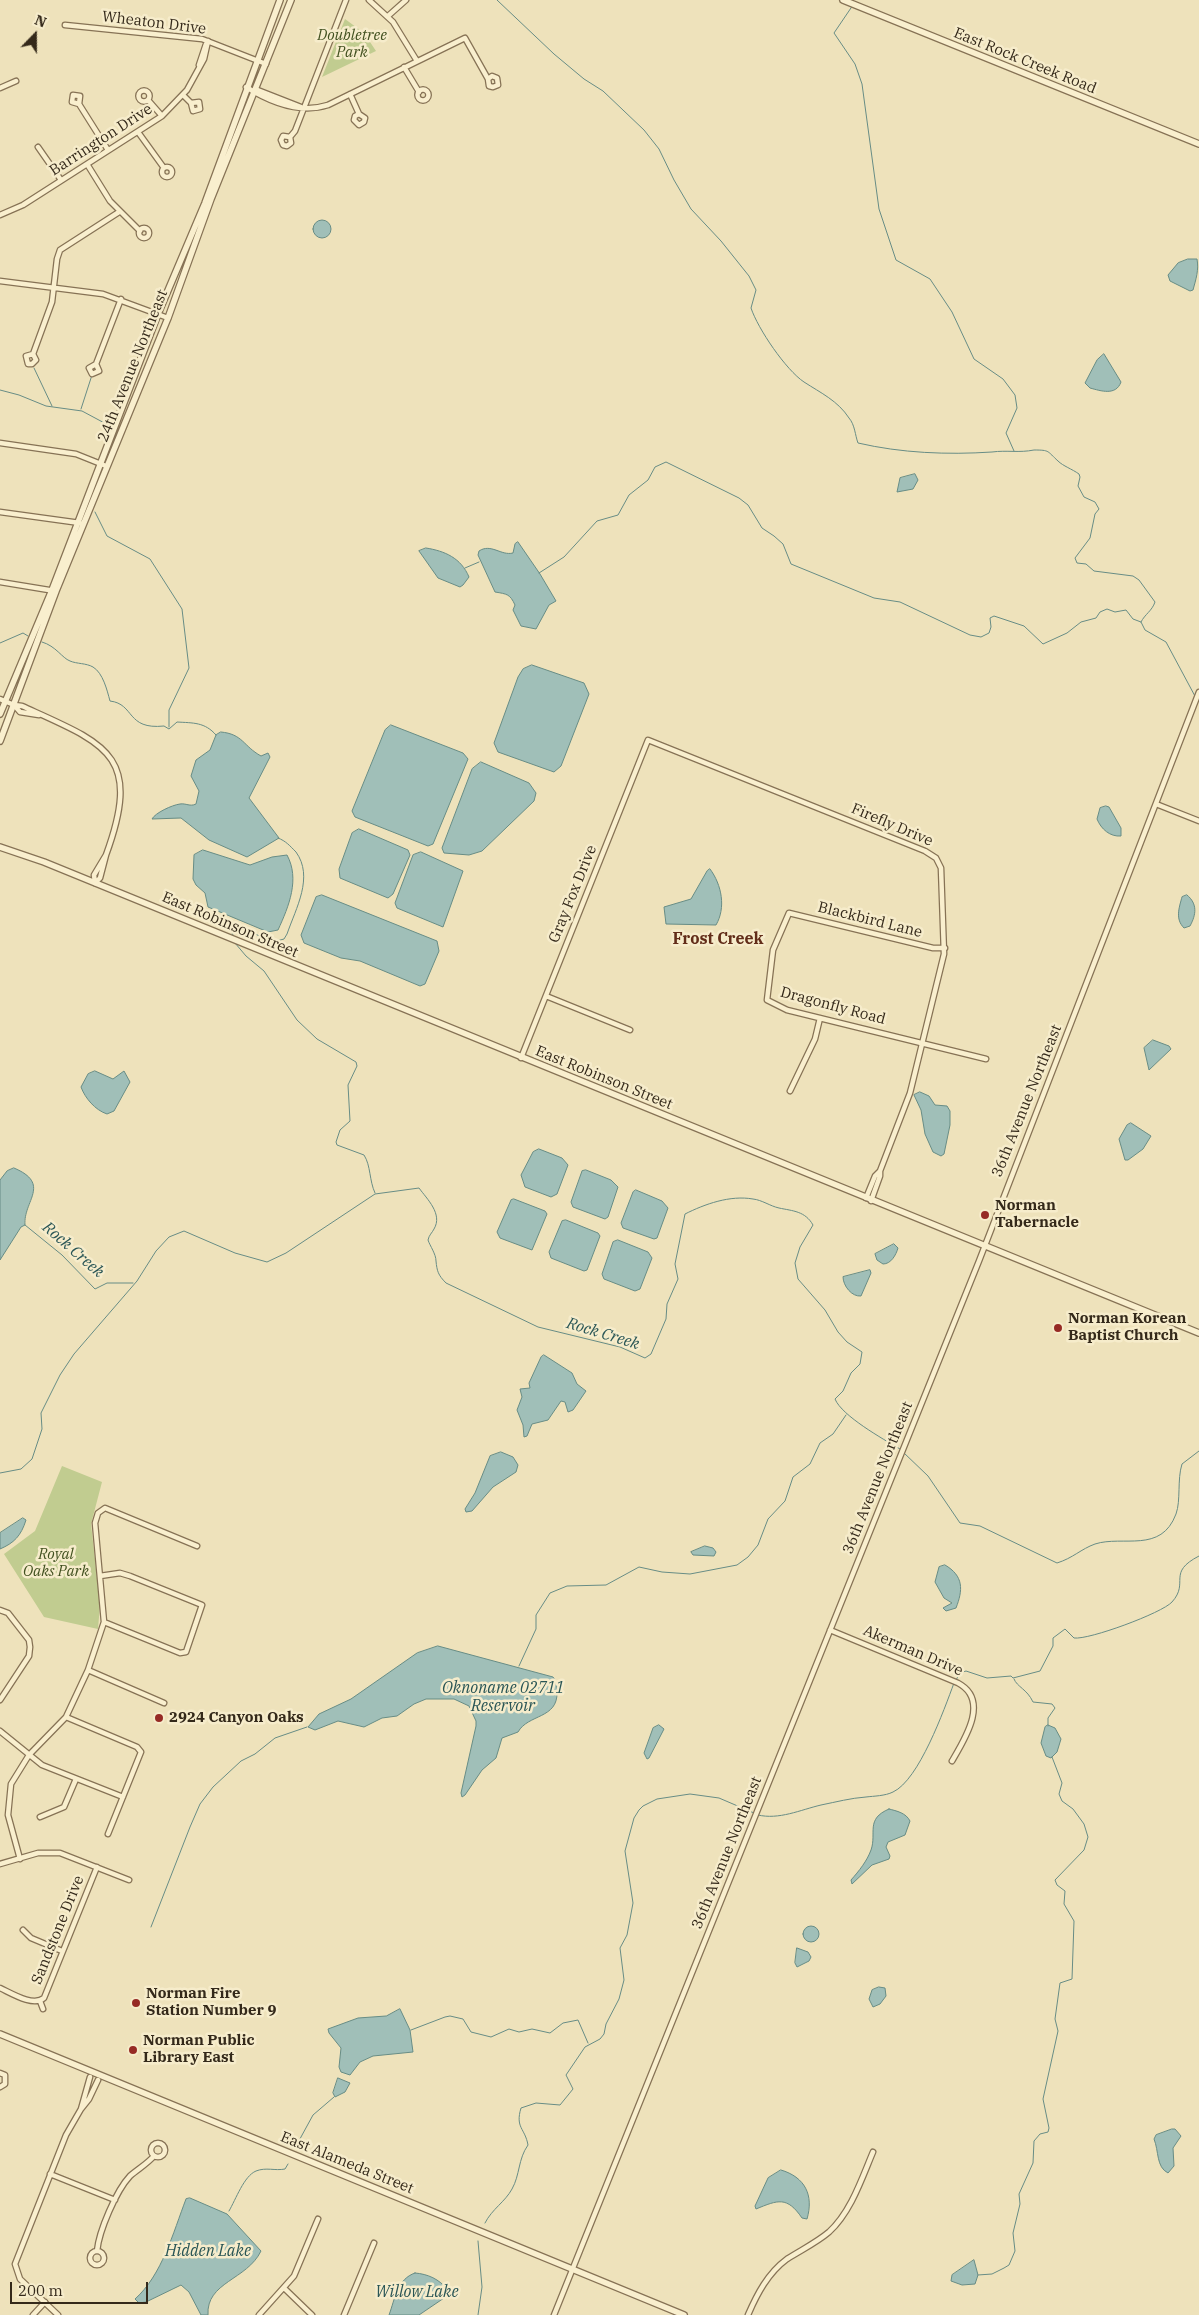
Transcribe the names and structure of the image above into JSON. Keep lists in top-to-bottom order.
{
  "streets": {
    "street": [
      "Wheaton Drive",
      "East Rock Creek Road",
      "Barrington Drive",
      "24th Avenue Northeast",
      "Firefly Drive",
      "Gray Fox Drive",
      "Blackbird Lane",
      "East Robinson Street",
      "Dragonfly Road",
      "36th Avenue Northeast",
      "Akerman Drive",
      "Sandstone Drive",
      "East Alameda Street"
    ]
  },
  "crossings": [
    ["Wheaton Drive", "Barrington Drive"],
    ["Wheaton Drive", "24th Avenue Northeast"],
    ["Firefly Drive", "Gray Fox Drive"],
    ["Firefly Drive", "Blackbird Lane"],
    ["Firefly Drive", "East Robinson Street"],
    ["Firefly Drive", "Dragonfly Road"],
    ["Gray Fox Drive", "East Robinson Street"],
    ["Blackbird Lane", "Dragonfly Road"],
    ["East Robinson Street", "36th Avenue Northeast"],
    ["36th Avenue Northeast", "Akerman Drive"],
    ["36th Avenue Northeast", "East Alameda Street"]
  ],
  "districts": ["Frost Creek"],
  "water": [
    "Rock Creek",
    "Oknoname 02711 Reservoir",
    "Hidden Lake",
    "Willow Lake"
  ],
  "parks": ["Doubletree Park", "Royal Oaks Park"],
  "places": [
    "Norman Tabernacle",
    "Norman Korean Baptist Church",
    "2924 Canyon Oaks",
    "Norman Fire Station Number 9",
    "Norman Public Library East"
  ],
  "scale_bar": "200 m",
  "north": "top"
}
